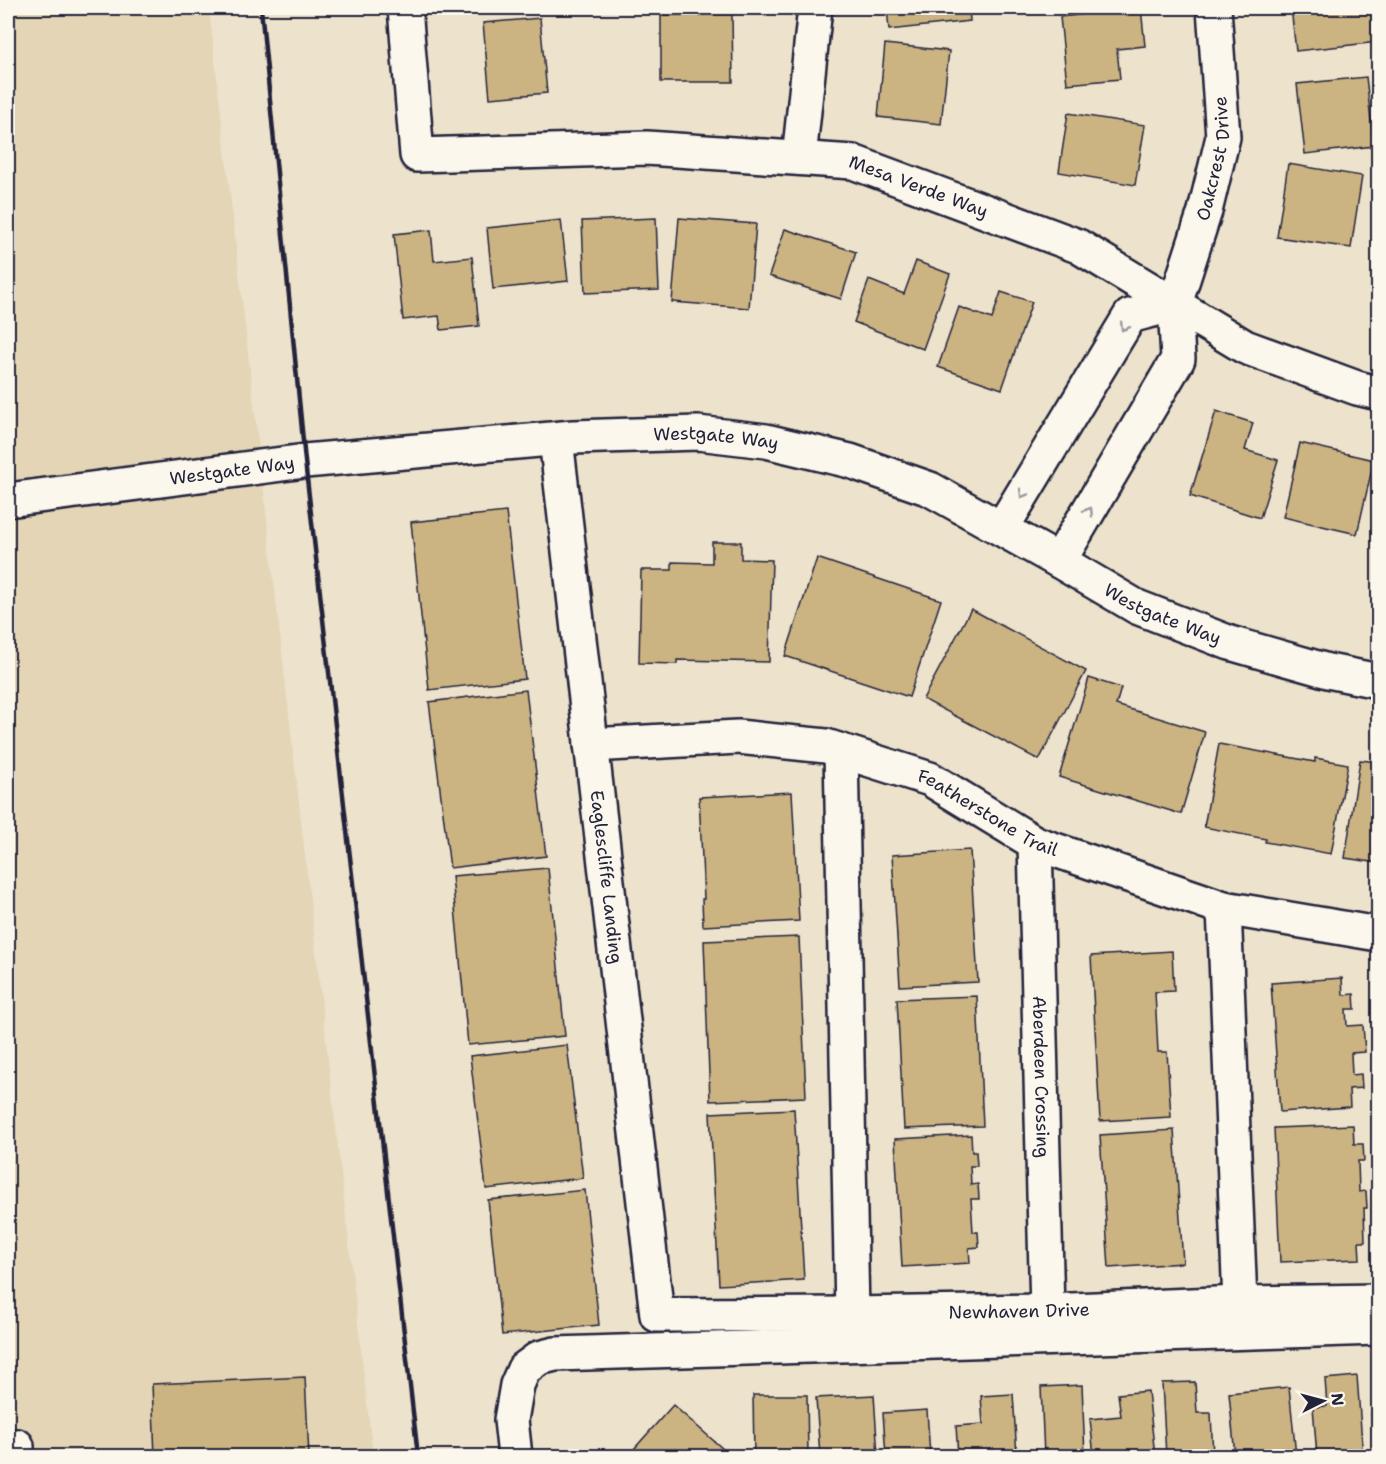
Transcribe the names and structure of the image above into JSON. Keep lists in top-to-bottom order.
{
  "streets": {
    "street": [
      "Oakcrest Drive",
      "Mesa Verde Way",
      "Westgate Way",
      "Featherstone Trail",
      "Eaglescliffe Landing",
      "Aberdeen Crossing",
      "Newhaven Drive"
    ]
  },
  "crossings": [
    ["Oakcrest Drive", "Mesa Verde Way"],
    ["Oakcrest Drive", "Westgate Way"],
    ["Westgate Way", "Eaglescliffe Landing"],
    ["Featherstone Trail", "Eaglescliffe Landing"],
    ["Featherstone Trail", "Aberdeen Crossing"],
    ["Eaglescliffe Landing", "Newhaven Drive"],
    ["Aberdeen Crossing", "Newhaven Drive"]
  ],
  "north": "right"
}
